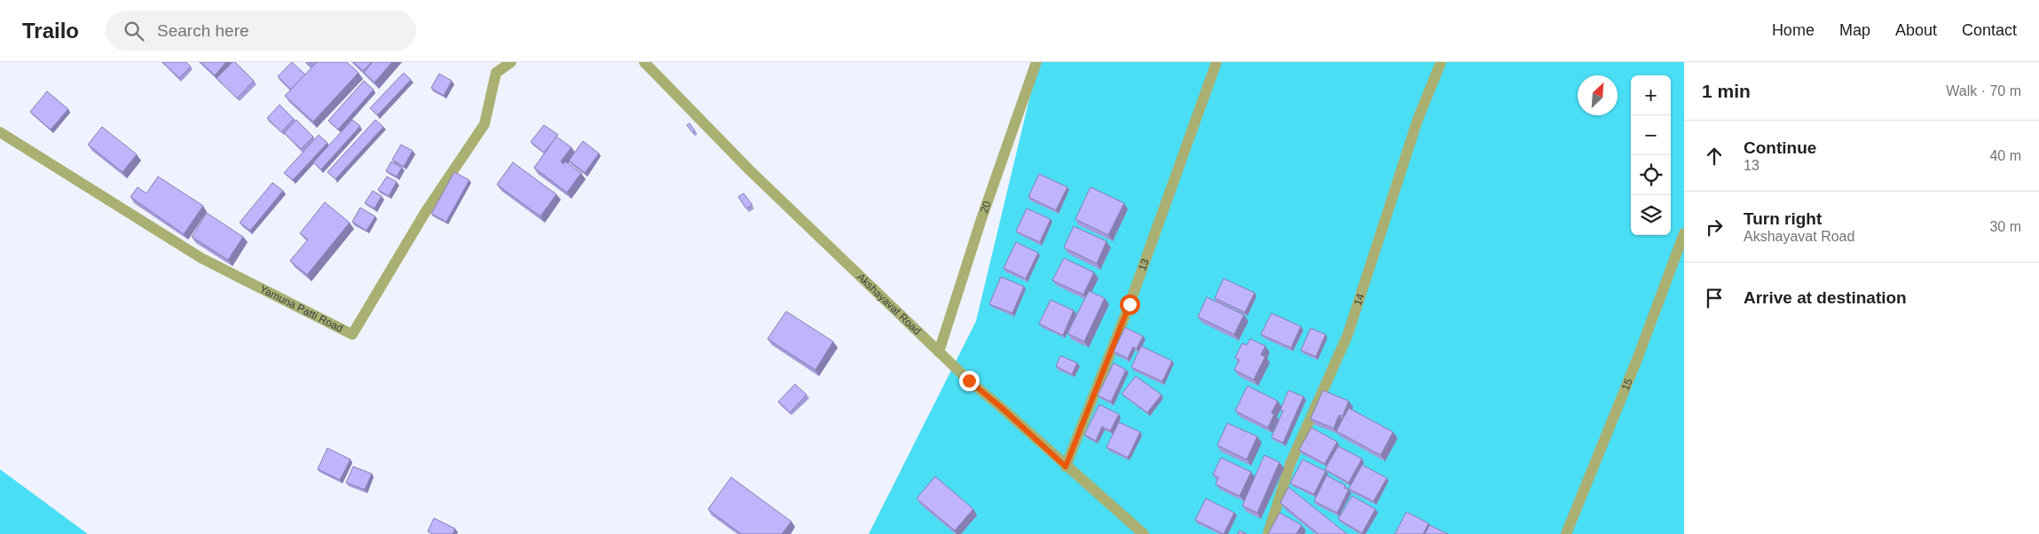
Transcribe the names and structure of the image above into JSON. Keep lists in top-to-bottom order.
{
  "streets": {
    "street": [
      "20",
      "13",
      "14",
      "Akshayavat Road",
      "Yamuna Patti Road",
      "15"
    ]
  },
  "crossings": [
    ["20", "Akshayavat Road"],
    ["13", "Akshayavat Road"]
  ],
  "north": "top right",
  "page": {
    "header": "Trailo",
    "search": "Search here",
    "nav": [
      "Home",
      "Map",
      "About",
      "Contact"
    ],
    "heading": ["1 min", "Walk · 70 m"],
    "map_buttons": ["+", "−"],
    "list": [
      ["Continue", "13", "40 m"],
      ["Turn right", "Akshayavat Road", "30 m"],
      "Arrive at destination"
    ]
  }
}
